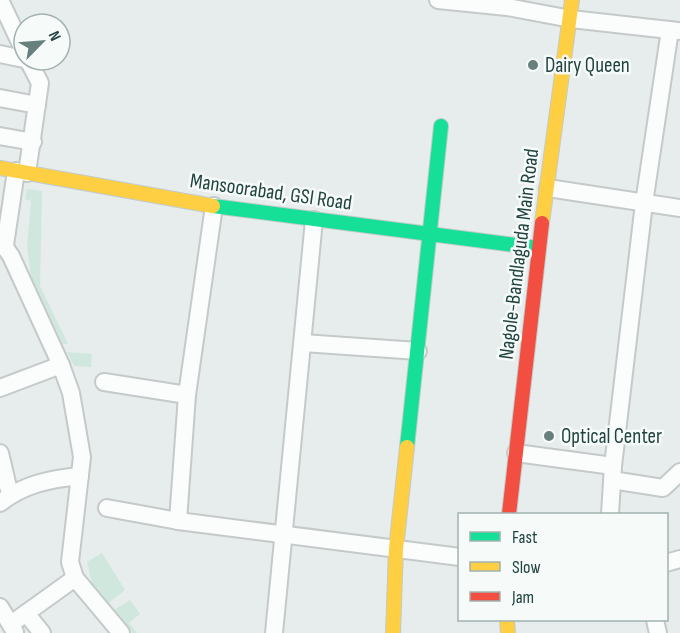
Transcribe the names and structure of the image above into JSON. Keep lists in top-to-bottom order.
{
  "streets": {
    "street": ["Mansoorabad, GSI Road", "Nagole-Bandlaguda Main Road"]
  },
  "crossings": [
    ["Mansoorabad, GSI Road", "Nagole-Bandlaguda Main Road"]
  ],
  "places": ["Dairy Queen", "Optical Center"],
  "legend": ["Fast", "Slow", "Jam"],
  "north": "top right"
}
